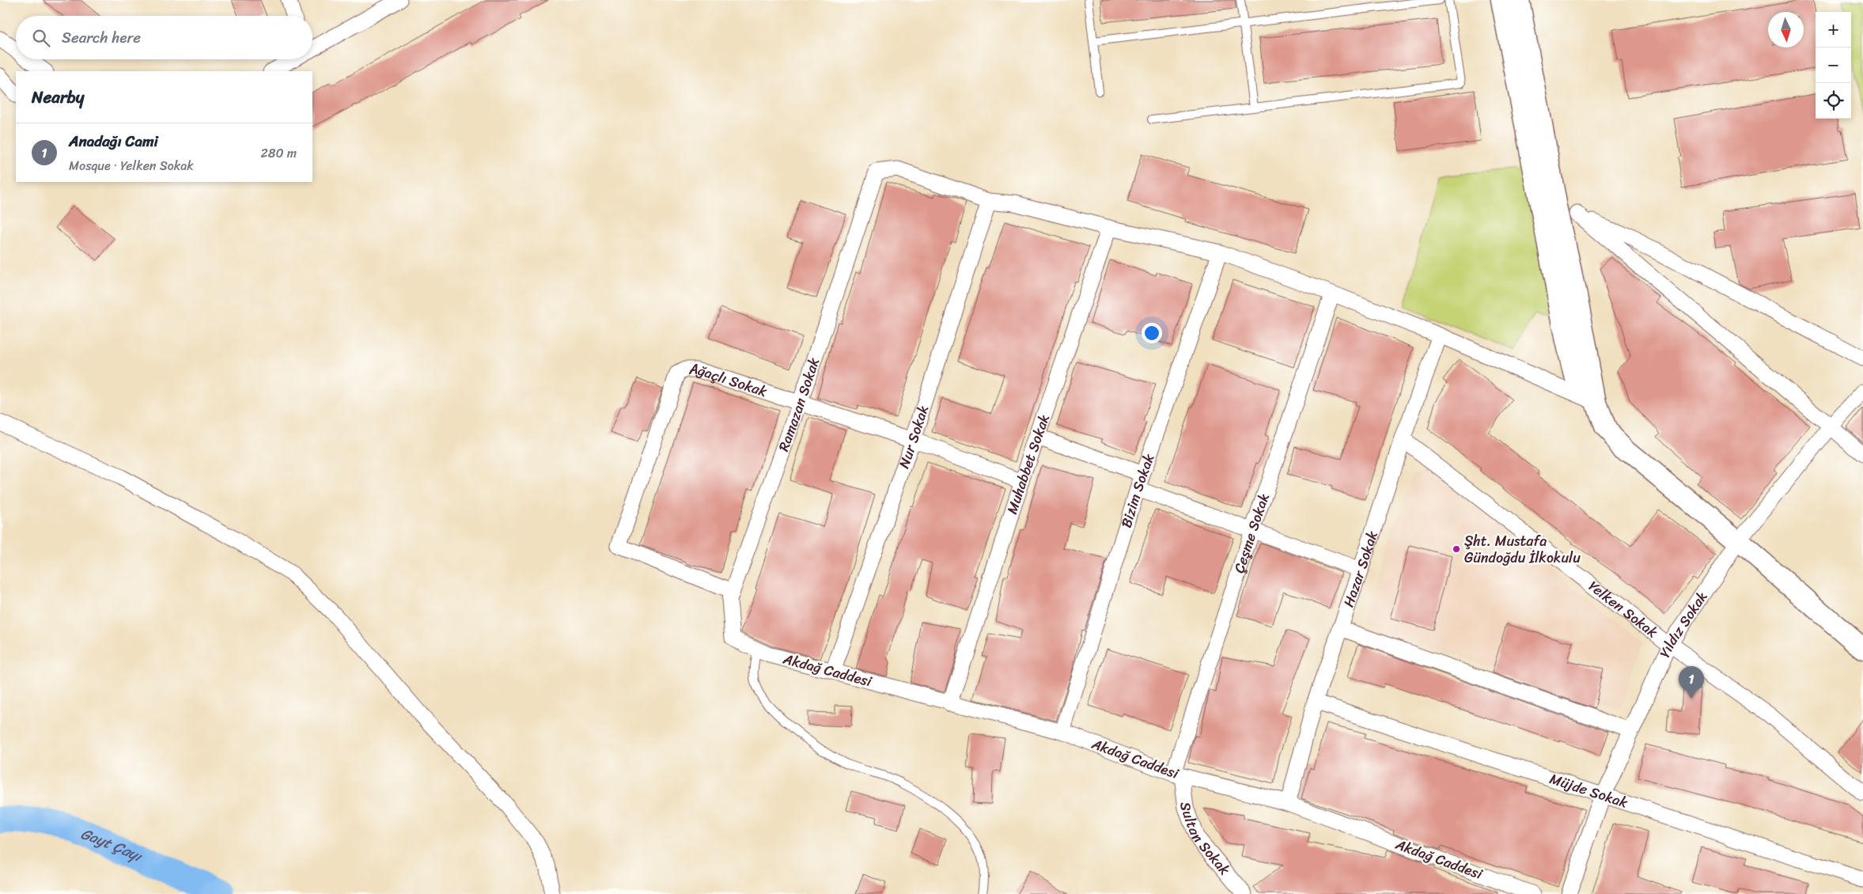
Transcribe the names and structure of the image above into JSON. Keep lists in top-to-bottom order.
{
  "streets": {
    "street": [
      "Ağaçlı Sokak",
      "Ramazan Sokak",
      "Nur Sokak",
      "Muhabbet Sokak",
      "Bizim Sokak",
      "Çeşme Sokak",
      "Hazar Sokak",
      "Yelken Sokak",
      "Yıldız Sokak",
      "Akdağ Caddesi",
      "Müjde Sokak",
      "Sultan Sokak"
    ]
  },
  "crossings": [
    ["Ağaçlı Sokak", "Ramazan Sokak"],
    ["Ağaçlı Sokak", "Nur Sokak"],
    ["Ağaçlı Sokak", "Muhabbet Sokak"],
    ["Ramazan Sokak", "Nur Sokak"],
    ["Ramazan Sokak", "Akdağ Caddesi"],
    ["Nur Sokak", "Akdağ Caddesi"],
    ["Muhabbet Sokak", "Akdağ Caddesi"],
    ["Bizim Sokak", "Akdağ Caddesi"],
    ["Çeşme Sokak", "Akdağ Caddesi"],
    ["Çeşme Sokak", "Sultan Sokak"],
    ["Hazar Sokak", "Yelken Sokak"],
    ["Hazar Sokak", "Akdağ Caddesi"],
    ["Hazar Sokak", "Müjde Sokak"],
    ["Yelken Sokak", "Yıldız Sokak"],
    ["Yıldız Sokak", "Müjde Sokak"],
    ["Akdağ Caddesi", "Sultan Sokak"]
  ],
  "water": ["Gayt Çayı"],
  "places": ["Şht. Mustafa Gündoğdu İlkokulu"],
  "north": "bottom",
  "page": {
    "map_buttons": ["+", "−"],
    "search": "Search here",
    "heading": "Nearby",
    "list": [
      {
        "mark": "1",
        "name": "Anadağı Cami",
        "note": "Mosque · Yelken Sokak",
        "value": "280 m"
      }
    ],
    "pins": "1"
  }
}
